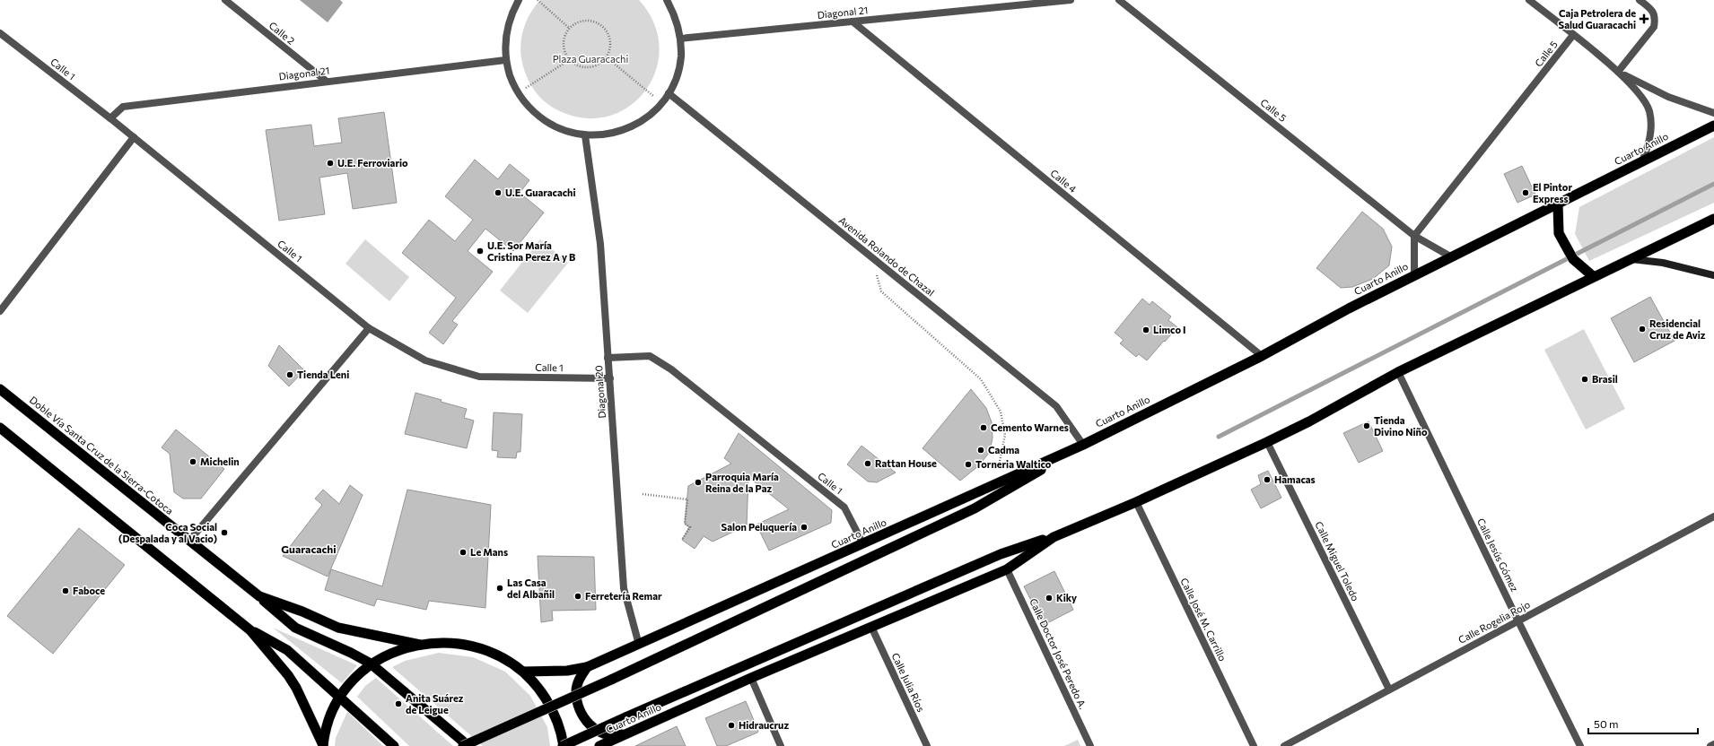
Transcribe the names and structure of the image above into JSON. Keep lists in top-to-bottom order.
{
  "streets": {
    "highway": ["Cuarto Anillo", "Doble Vía Santa Cruz de la Sierra-Cotoca"],
    "street": [
      "Diagonal 21",
      "Calle 2",
      "Calle 5",
      "Calle 1",
      "Calle 4",
      "Avenida Rolando de Chazal",
      "Diagonal 20",
      "Calle Jesús Gómez",
      "Calle Miguel Toledo",
      "Calle José M. Carrillo",
      "Calle Rogelia Rojo",
      "Calle Doctor José Peredo A.",
      "Calle Julia Ríos"
    ]
  },
  "crossings": [
    ["Diagonal 21", "Calle 2"],
    ["Diagonal 21", "Calle 1"],
    ["Diagonal 21", "Calle 4"],
    ["Calle 5", "Cuarto Anillo"],
    ["Calle 1", "Cuarto Anillo"],
    ["Calle 1", "Diagonal 20"],
    ["Cuarto Anillo", "Calle 4"],
    ["Cuarto Anillo", "Avenida Rolando de Chazal"],
    ["Cuarto Anillo", "Diagonal 20"],
    ["Cuarto Anillo", "Calle Jesús Gómez"],
    ["Cuarto Anillo", "Calle Miguel Toledo"],
    ["Cuarto Anillo", "Calle José M. Carrillo"],
    ["Cuarto Anillo", "Calle Doctor José Peredo A."],
    ["Cuarto Anillo", "Calle Julia Ríos"],
    ["Calle Jesús Gómez", "Calle Rogelia Rojo"],
    ["Calle Miguel Toledo", "Calle Rogelia Rojo"]
  ],
  "districts": ["Guaracachi"],
  "parks": ["Plaza Guaracachi"],
  "places": {
    "health": ["Caja Petrolera de Salud Guaracachi"],
    "other": [
      "U.E. Ferroviario",
      "U.E. Guaracachi",
      "El Pintor Express",
      "U.E. Sor María Cristina Perez A y B",
      "Residencial Cruz de Aviz",
      "Limco I",
      "Tienda Leni",
      "Brasil",
      "Tienda Divino Niño",
      "Cemento Warnes",
      "Cadma",
      "Michelin",
      "Rattan House",
      "Torneria Waltico",
      "Hamacas",
      "Parroquia María Reina de la Paz",
      "Salon Peluquería",
      "Coca Social (Despalada y al Vacio)",
      "Le Mans",
      "Las Casa del Albañil",
      "Faboce",
      "Ferretería Remar",
      "Kiky",
      "Anita Suárez de Leigue",
      "Hidraucruz"
    ]
  },
  "scale_bar": "50 m"
}
